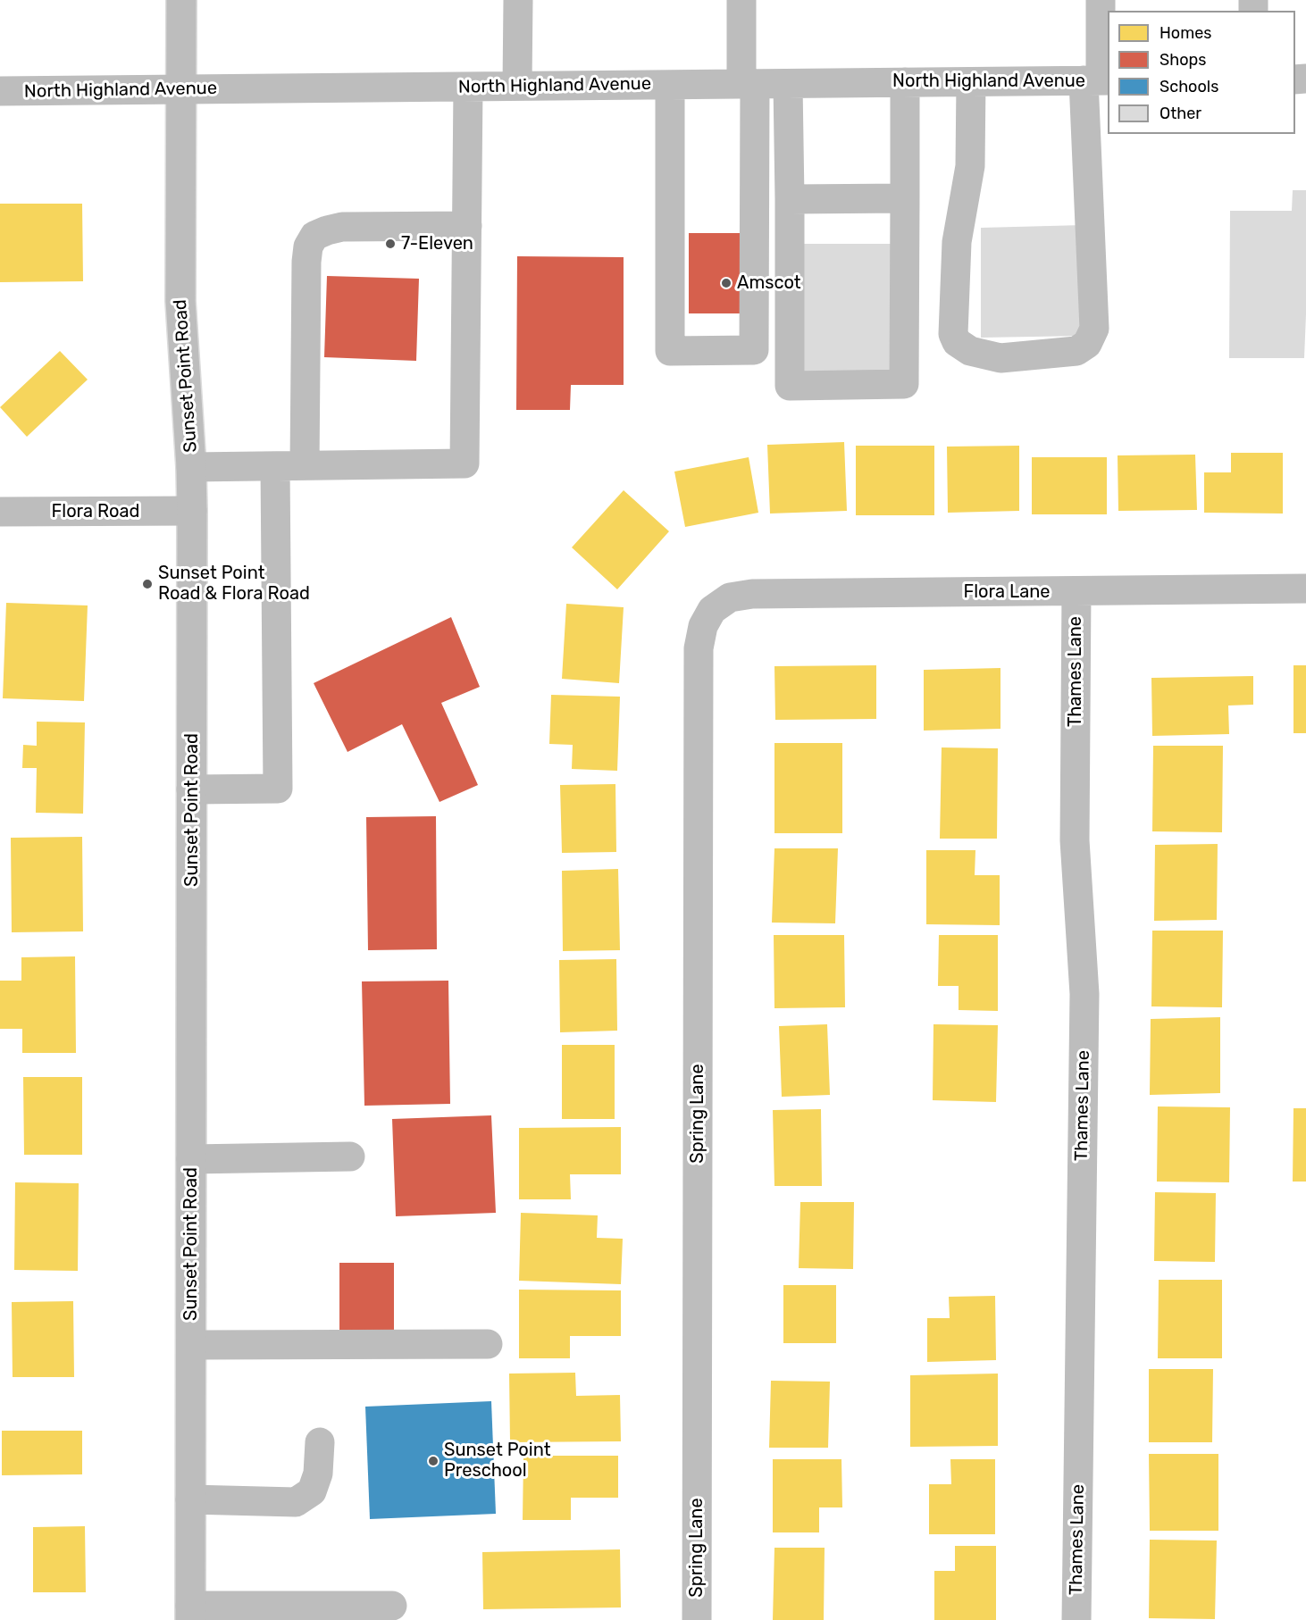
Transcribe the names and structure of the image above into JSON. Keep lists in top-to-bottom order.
{
  "streets": {
    "street": [
      "North Highland Avenue",
      "Sunset Point Road",
      "Flora Road",
      "Flora Lane",
      "Thames Lane",
      "Spring Lane"
    ]
  },
  "crossings": [
    ["North Highland Avenue", "Sunset Point Road"],
    ["Sunset Point Road", "Flora Road"],
    ["Flora Lane", "Thames Lane"],
    ["Flora Lane", "Spring Lane"]
  ],
  "places": [
    "7-Eleven",
    "Amscot",
    "Sunset Point Road & Flora Road",
    "Sunset Point Preschool"
  ],
  "legend": [
    "Homes",
    "Shops",
    "Schools",
    "Other"
  ]
}
